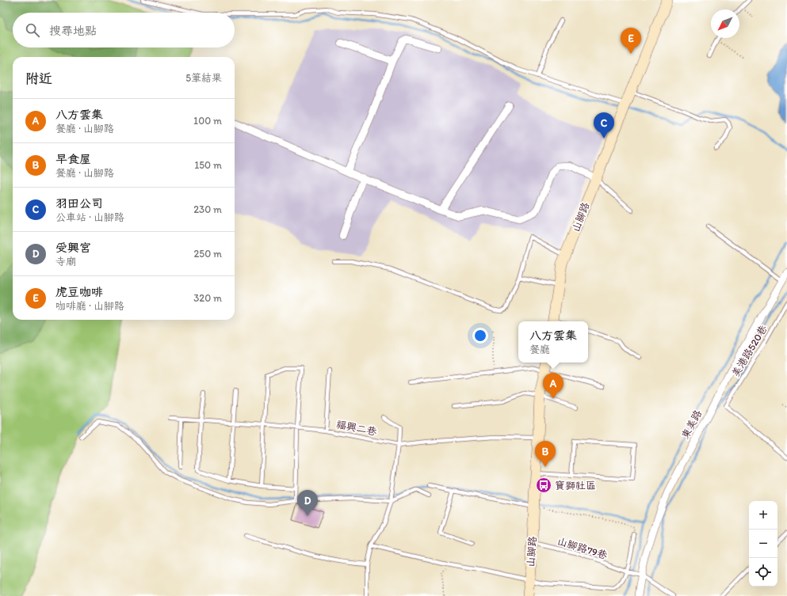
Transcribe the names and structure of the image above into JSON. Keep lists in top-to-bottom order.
{
  "streets": {
    "main road": ["山腳路"],
    "street": ["東美路"],
    "lane": ["美港路520巷", "福興二巷", "山腳路79巷"]
  },
  "crossings": [
    ["山腳路", "福興二巷"],
    ["山腳路", "山腳路79巷"],
    ["東美路", "山腳路79巷"]
  ],
  "places": {
    "bus stop": ["寶獅社區"]
  },
  "north": "bottom left",
  "page": {
    "search": "搜尋地點",
    "pins": [
      "E",
      "C",
      "A",
      "B",
      "D"
    ],
    "heading": ["附近", "5筆結果"],
    "list": [
      {
        "mark": "A",
        "name": "八方雲集",
        "note": "餐廳 · 山腳路",
        "value": "100 m"
      },
      {
        "mark": "B",
        "name": "早食屋",
        "note": "餐廳 · 山腳路",
        "value": "150 m"
      },
      {
        "mark": "C",
        "name": "羽田公司",
        "note": "公車站 · 山腳路",
        "value": "230 m"
      },
      {
        "mark": "D",
        "name": "受興宮",
        "note": "寺廟",
        "value": "250 m"
      },
      {
        "mark": "E",
        "name": "虎豆咖啡",
        "note": "咖啡廳 · 山腳路",
        "value": "320 m"
      }
    ],
    "popup": ["八方雲集", "餐廳"],
    "map_buttons": ["+", "−"]
  }
}
